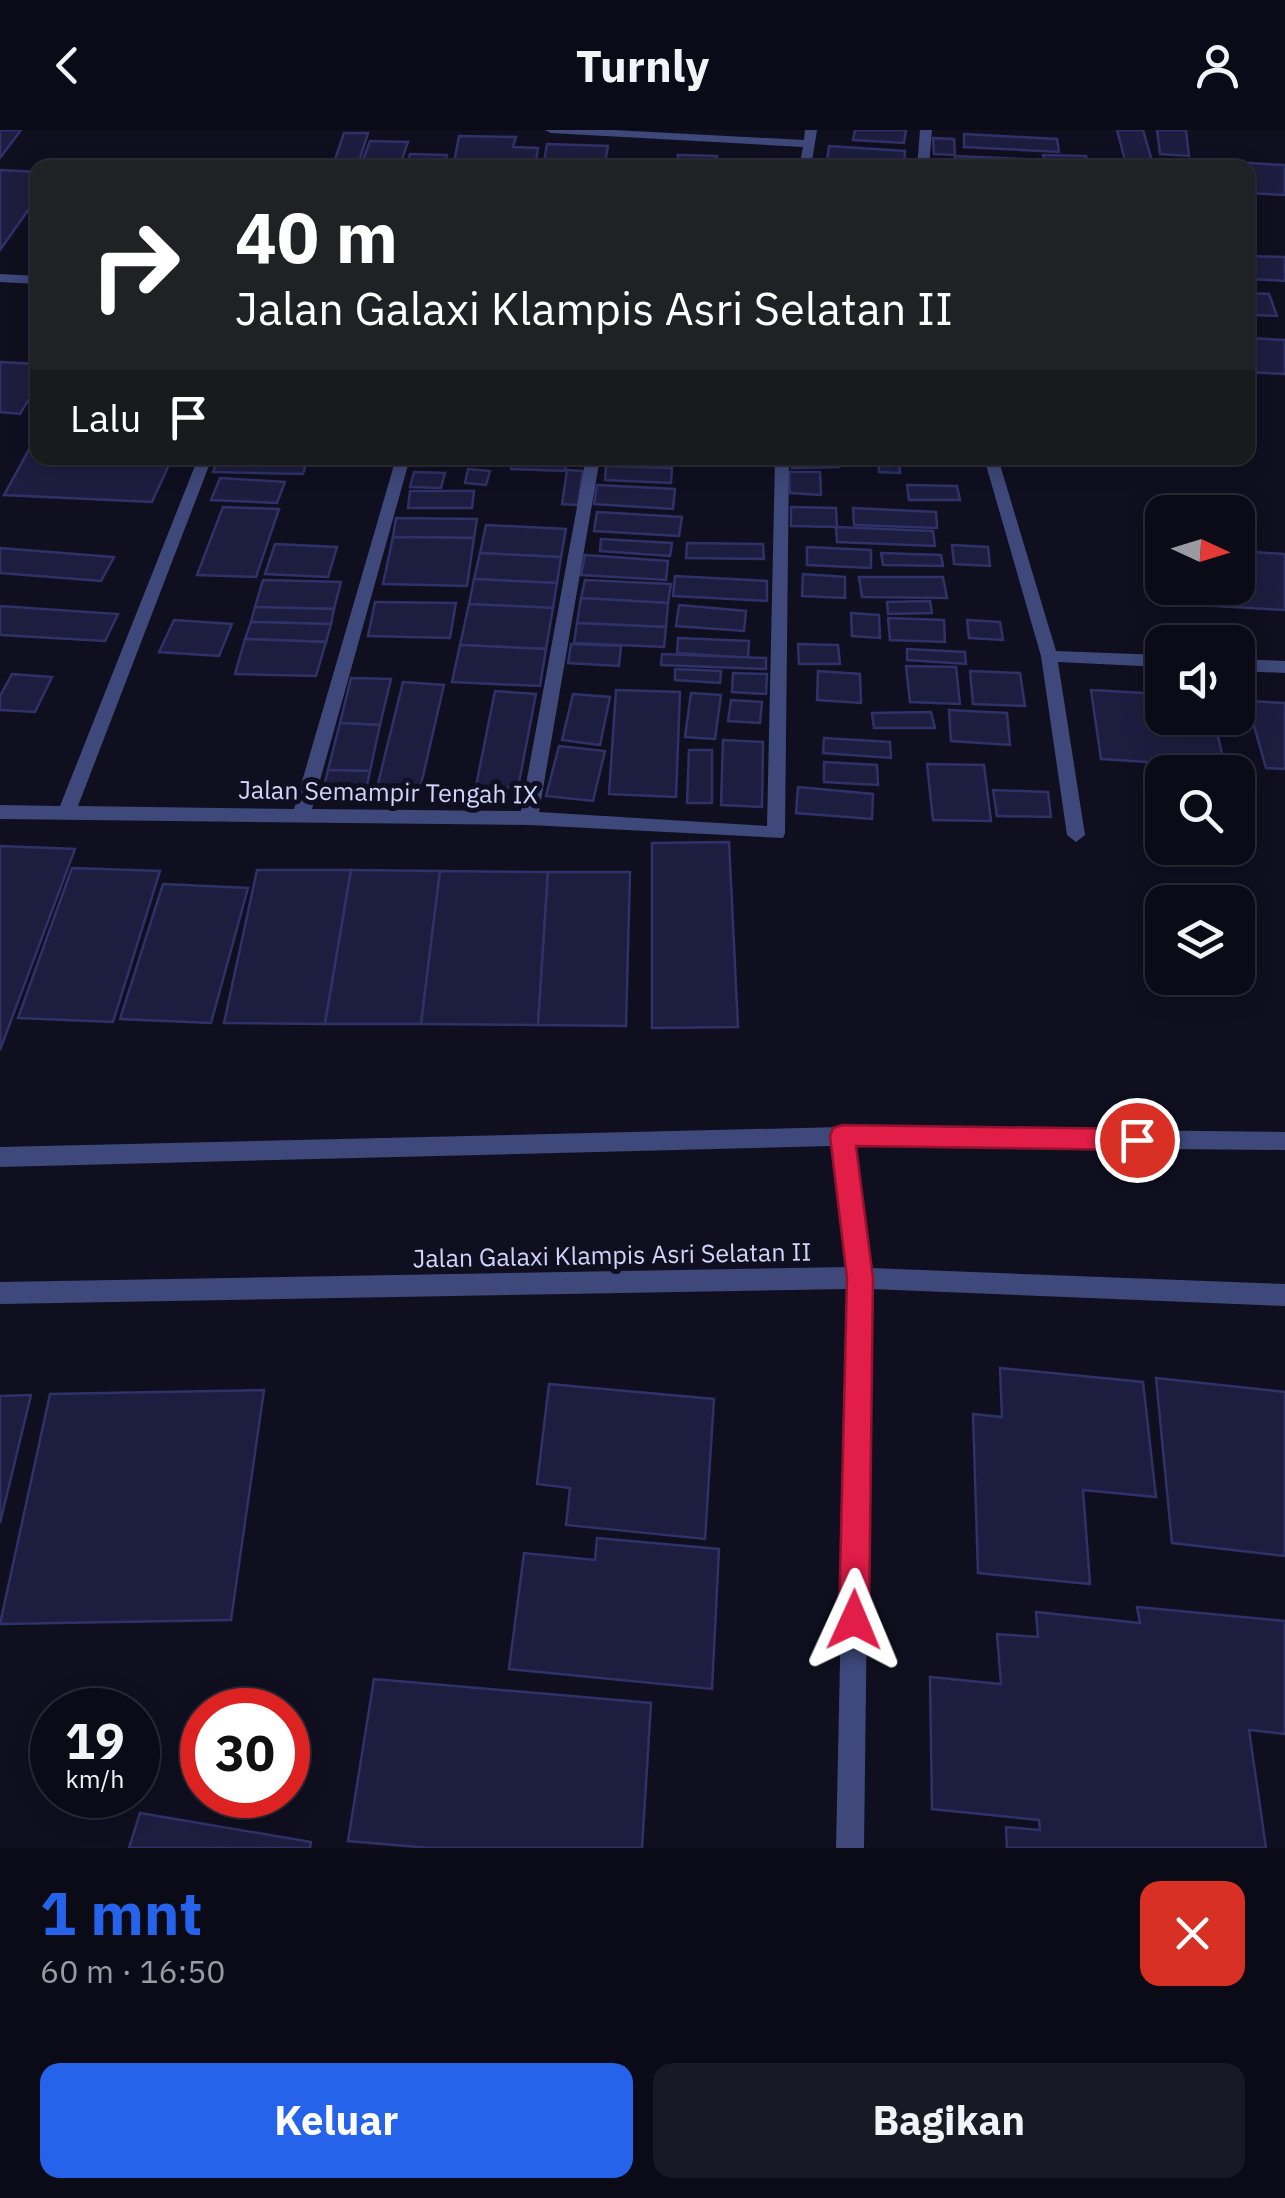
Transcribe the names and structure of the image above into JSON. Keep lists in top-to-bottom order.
{
  "streets": {
    "street": ["Jalan Semampir Tengah IX", "Jalan Galaxi Klampis Asri Selatan II"]
  },
  "north": "right",
  "page": {
    "header": "Turnly",
    "turn": ["40 m", "Jalan Galaxi Klampis Asri Selatan II"],
    "then": "Lalu",
    "speed": "19 km/h",
    "limit": "30",
    "heading": ["1 mnt", "60 m · 16:50"],
    "buttons": ["Keluar", "Bagikan"]
  }
}
